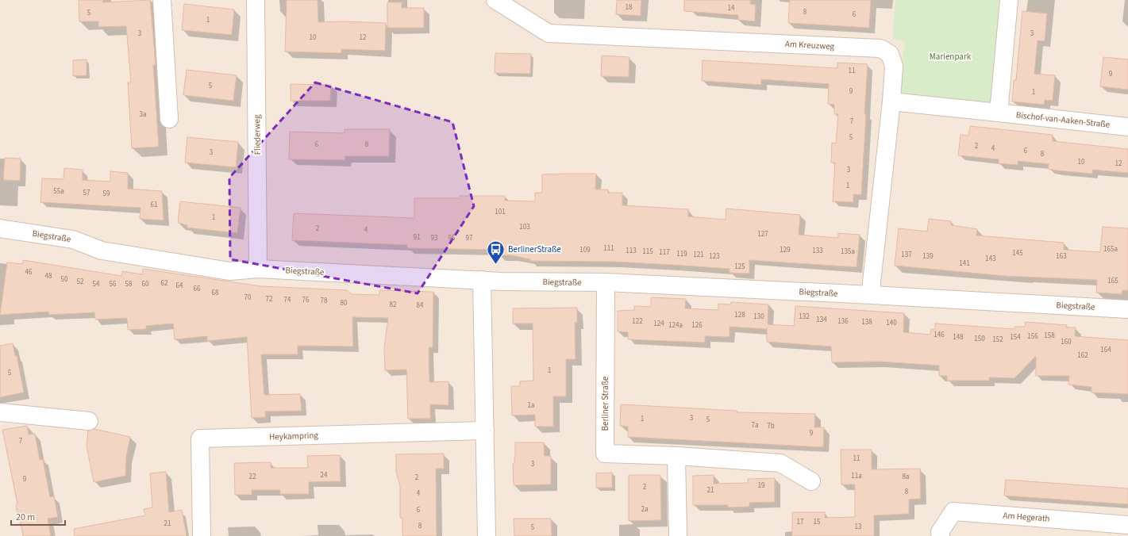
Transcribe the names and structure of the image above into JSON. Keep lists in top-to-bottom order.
{
  "streets": {
    "street": [
      "Am Kreuzweg",
      "Bischof-van-Aaken-Straße",
      "Fliederweg",
      "Biegstraße",
      "Berliner Straße",
      "Heykampring",
      "Am Hegerath"
    ]
  },
  "crossings": [
    ["Am Kreuzweg", "Bischof-van-Aaken-Straße"],
    ["Am Kreuzweg", "Biegstraße"],
    ["Fliederweg", "Biegstraße"],
    ["Biegstraße", "Berliner Straße"]
  ],
  "parks": ["Marienpark"],
  "places": {
    "bus stop": ["BerlinerStraße"]
  },
  "house_numbers": [
    "18",
    "14",
    "8",
    "5",
    "6",
    "1",
    "3",
    "3",
    "10",
    "12",
    "11",
    "9",
    "5",
    "9",
    "1",
    "3a",
    "7",
    "5",
    "6",
    "8",
    "2",
    "4",
    "6",
    "3",
    "8",
    "10",
    "12",
    "3",
    "1",
    "55a",
    "57",
    "59",
    "61",
    "101",
    "1",
    "103",
    "2",
    "4",
    "127",
    "91",
    "93",
    "95",
    "97",
    "111",
    "165a",
    "109",
    "129",
    "113",
    "133",
    "115",
    "135a",
    "117",
    "145",
    "119",
    "121",
    "137",
    "123",
    "139",
    "163",
    "143",
    "141",
    "125",
    "46",
    "48",
    "50",
    "165",
    "52",
    "62",
    "54",
    "56",
    "58",
    "60",
    "64",
    "66",
    "68",
    "70",
    "72",
    "74",
    "76",
    "78",
    "80",
    "82",
    "84",
    "128",
    "130",
    "132",
    "134",
    "122",
    "136",
    "138",
    "140",
    "124",
    "124a",
    "126",
    "146",
    "158",
    "156",
    "148",
    "154",
    "150",
    "152",
    "160",
    "164",
    "162",
    "1",
    "5",
    "1a",
    "3",
    "1",
    "5",
    "7a",
    "7b",
    "9",
    "7",
    "11",
    "3",
    "24",
    "11a",
    "22",
    "8a",
    "2",
    "9",
    "19",
    "2",
    "21",
    "8",
    "4",
    "2a",
    "6",
    "17",
    "15",
    "21",
    "8",
    "13",
    "5"
  ],
  "scale_bar": "20 m"
}
